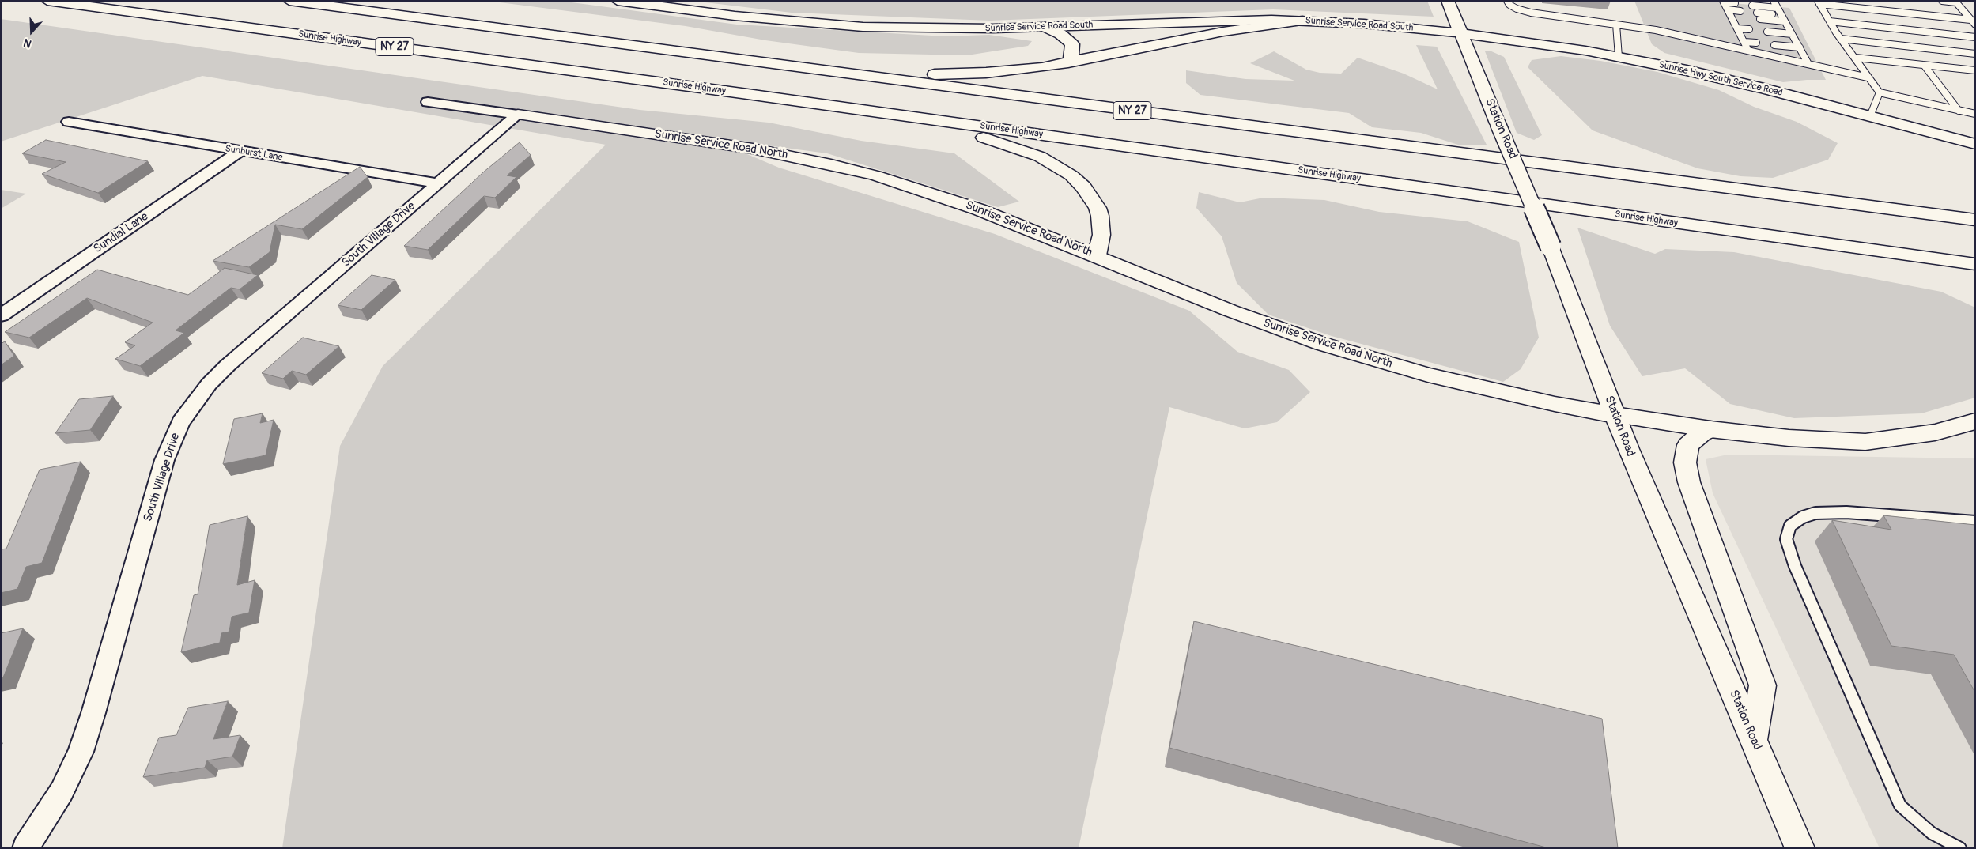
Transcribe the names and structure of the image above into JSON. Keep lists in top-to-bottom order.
{
  "streets": {
    "main road": [
      "Sunrise Service Road South",
      "Sunrise Highway",
      "NY 27",
      "Sunrise Hwy South Service Road",
      "Station Road",
      "Sunrise Service Road North"
    ],
    "street": ["Sunburst Lane", "Sundial Lane", "South Village Drive"]
  },
  "crossings": [
    ["Sunrise Service Road South", "Sunrise Hwy South Service Road"],
    ["Sunrise Service Road South", "Station Road"],
    ["Sunrise Hwy South Service Road", "Station Road"],
    ["Station Road", "Sunrise Service Road North"],
    ["Sunrise Service Road North", "South Village Drive"],
    ["Sunburst Lane", "Sundial Lane"],
    ["Sunburst Lane", "South Village Drive"]
  ],
  "north": "bottom"
}
